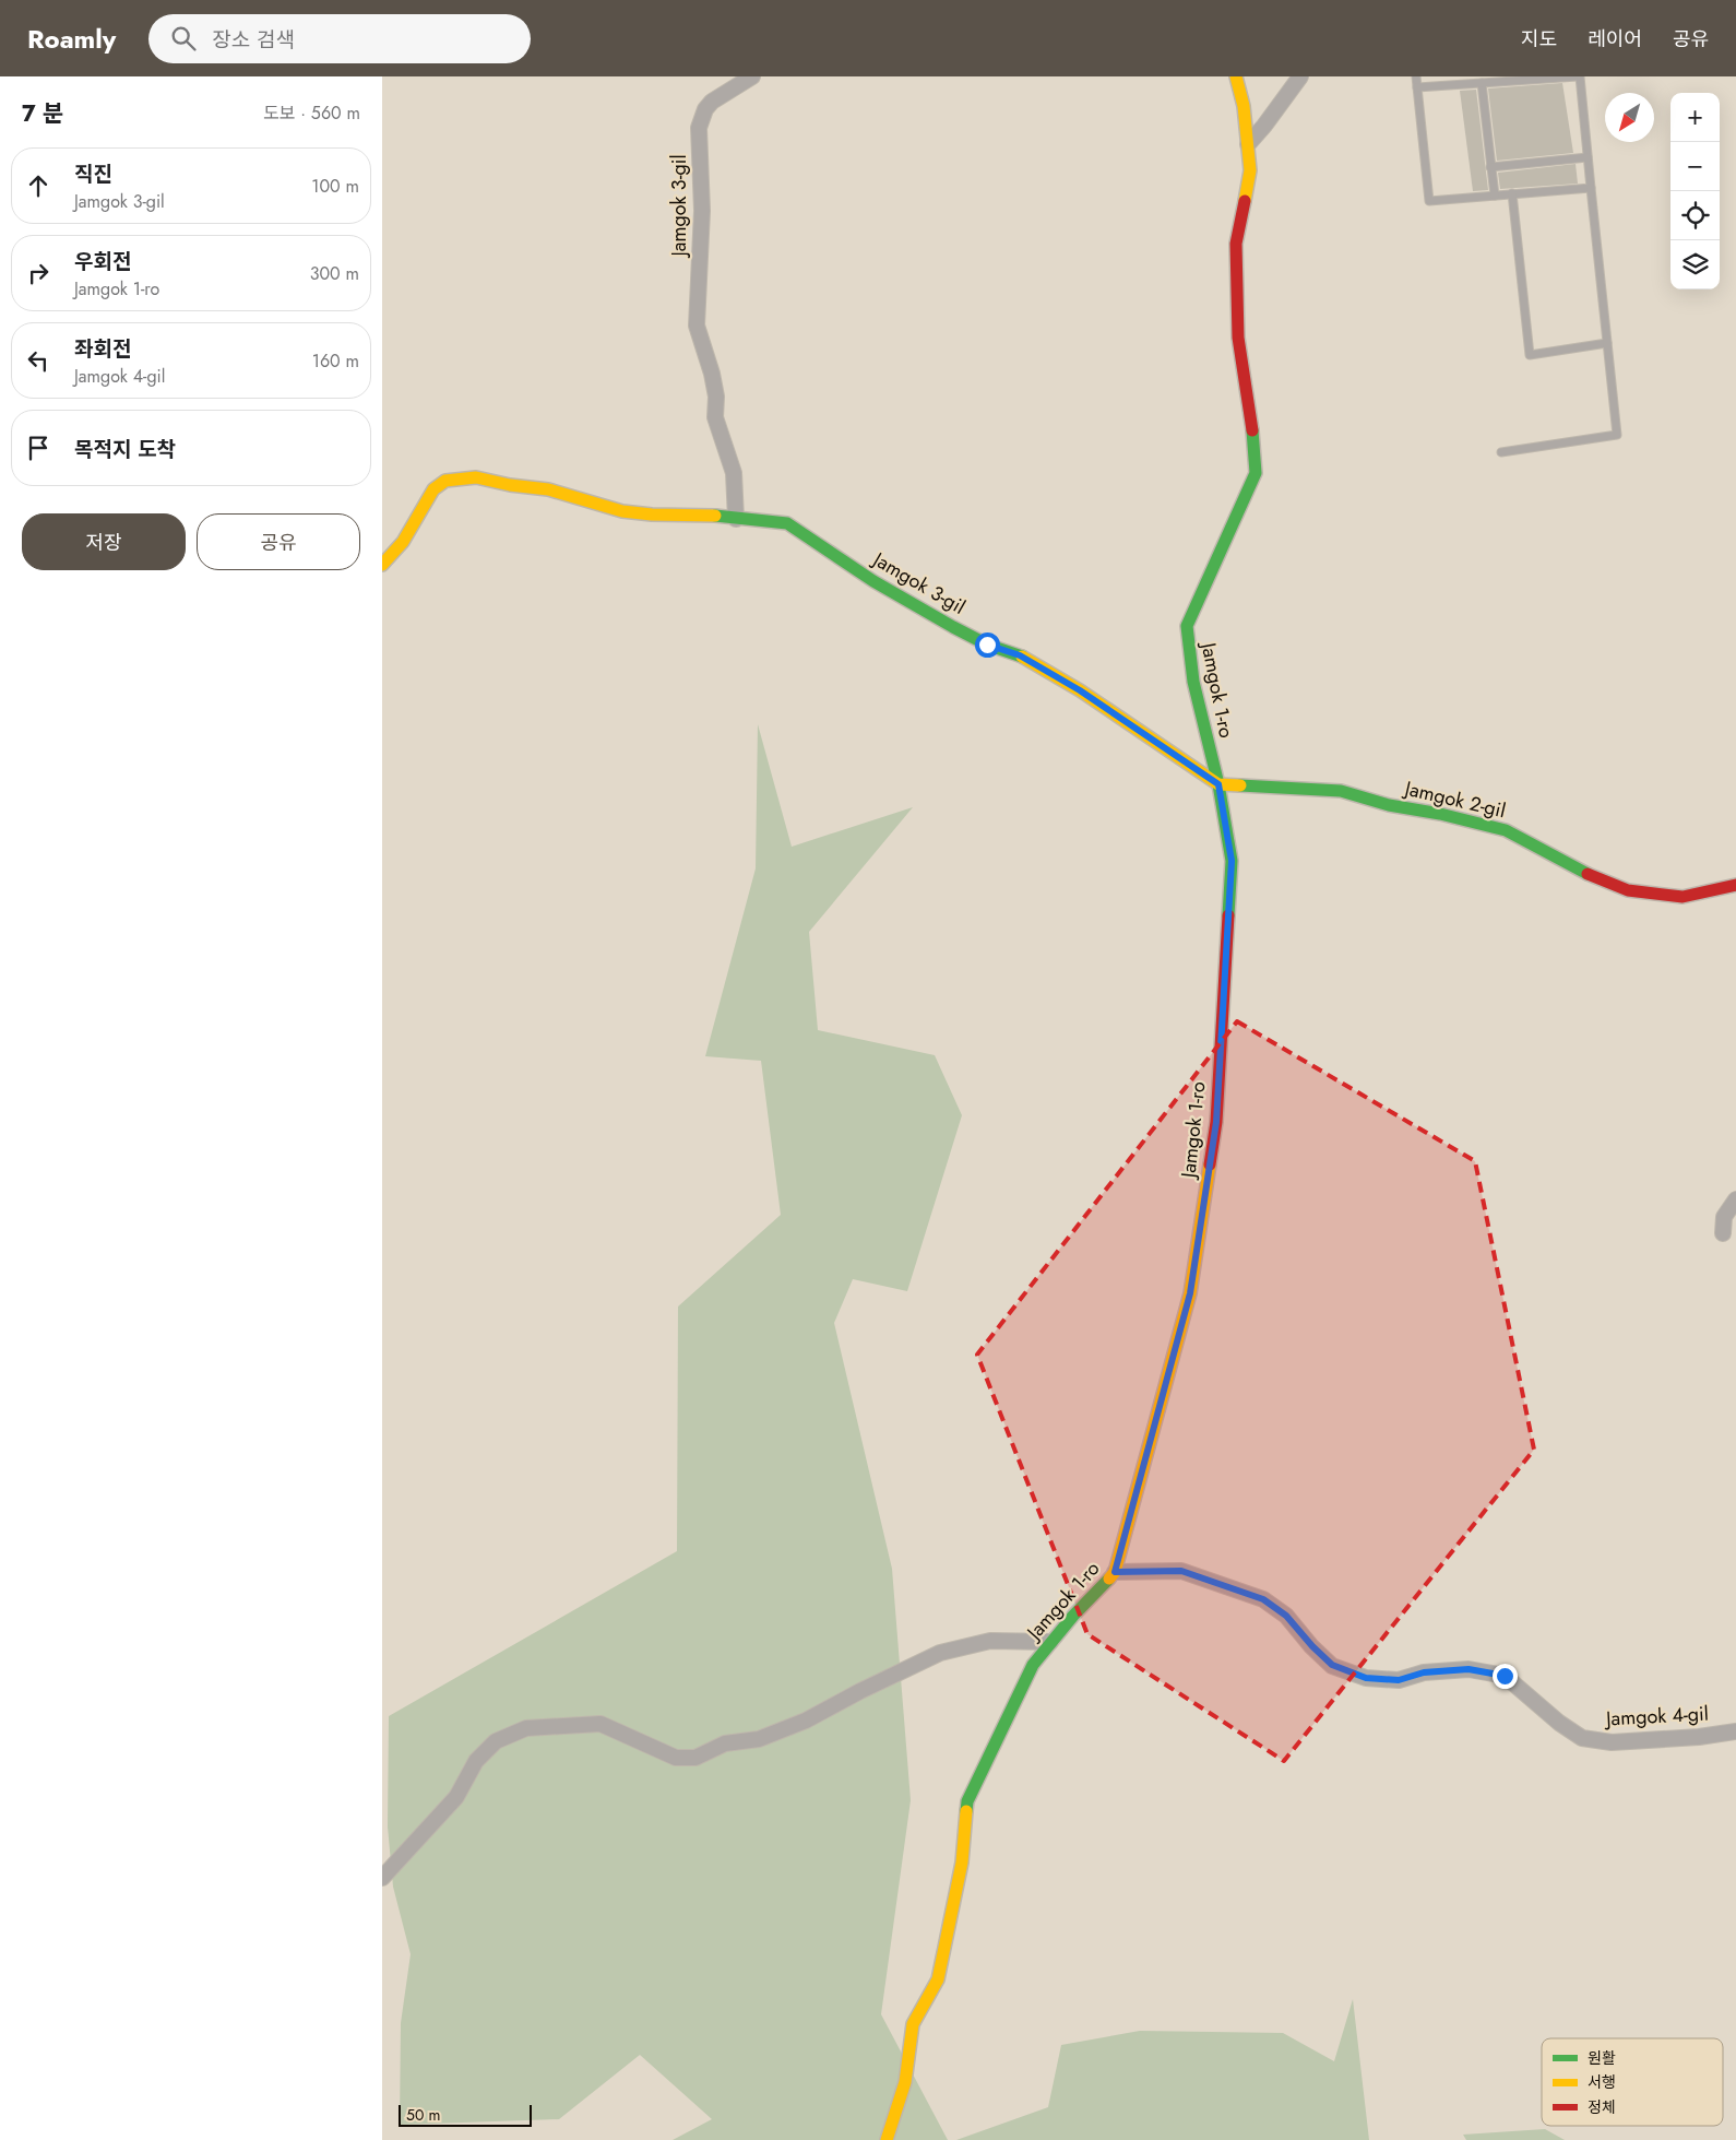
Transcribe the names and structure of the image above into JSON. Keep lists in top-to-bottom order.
{
  "streets": {
    "street": [
      "Jamgok 3-gil",
      "Jamgok 1-ro",
      "Jamgok 2-gil",
      "Jamgok 4-gil"
    ]
  },
  "crossings": [
    ["Jamgok 3-gil", "Jamgok 1-ro"],
    ["Jamgok 3-gil", "Jamgok 2-gil"],
    ["Jamgok 1-ro", "Jamgok 2-gil"],
    ["Jamgok 1-ro", "Jamgok 4-gil"]
  ],
  "legend": ["원활", "서행", "정체"],
  "scale_bar": "50 m",
  "north": "bottom left",
  "page": {
    "header": "Roamly",
    "search": "장소 검색",
    "nav": ["지도", "레이어", "공유"],
    "heading": ["7 분", "도보 · 560 m"],
    "map_buttons": ["+", "−"],
    "list": [
      ["직진", "Jamgok 3-gil", "100 m"],
      ["우회전", "Jamgok 1-ro", "300 m"],
      ["좌회전", "Jamgok 4-gil", "160 m"],
      "목적지 도착"
    ],
    "buttons": ["저장", "공유"],
    "scale": "50 m"
  }
}
